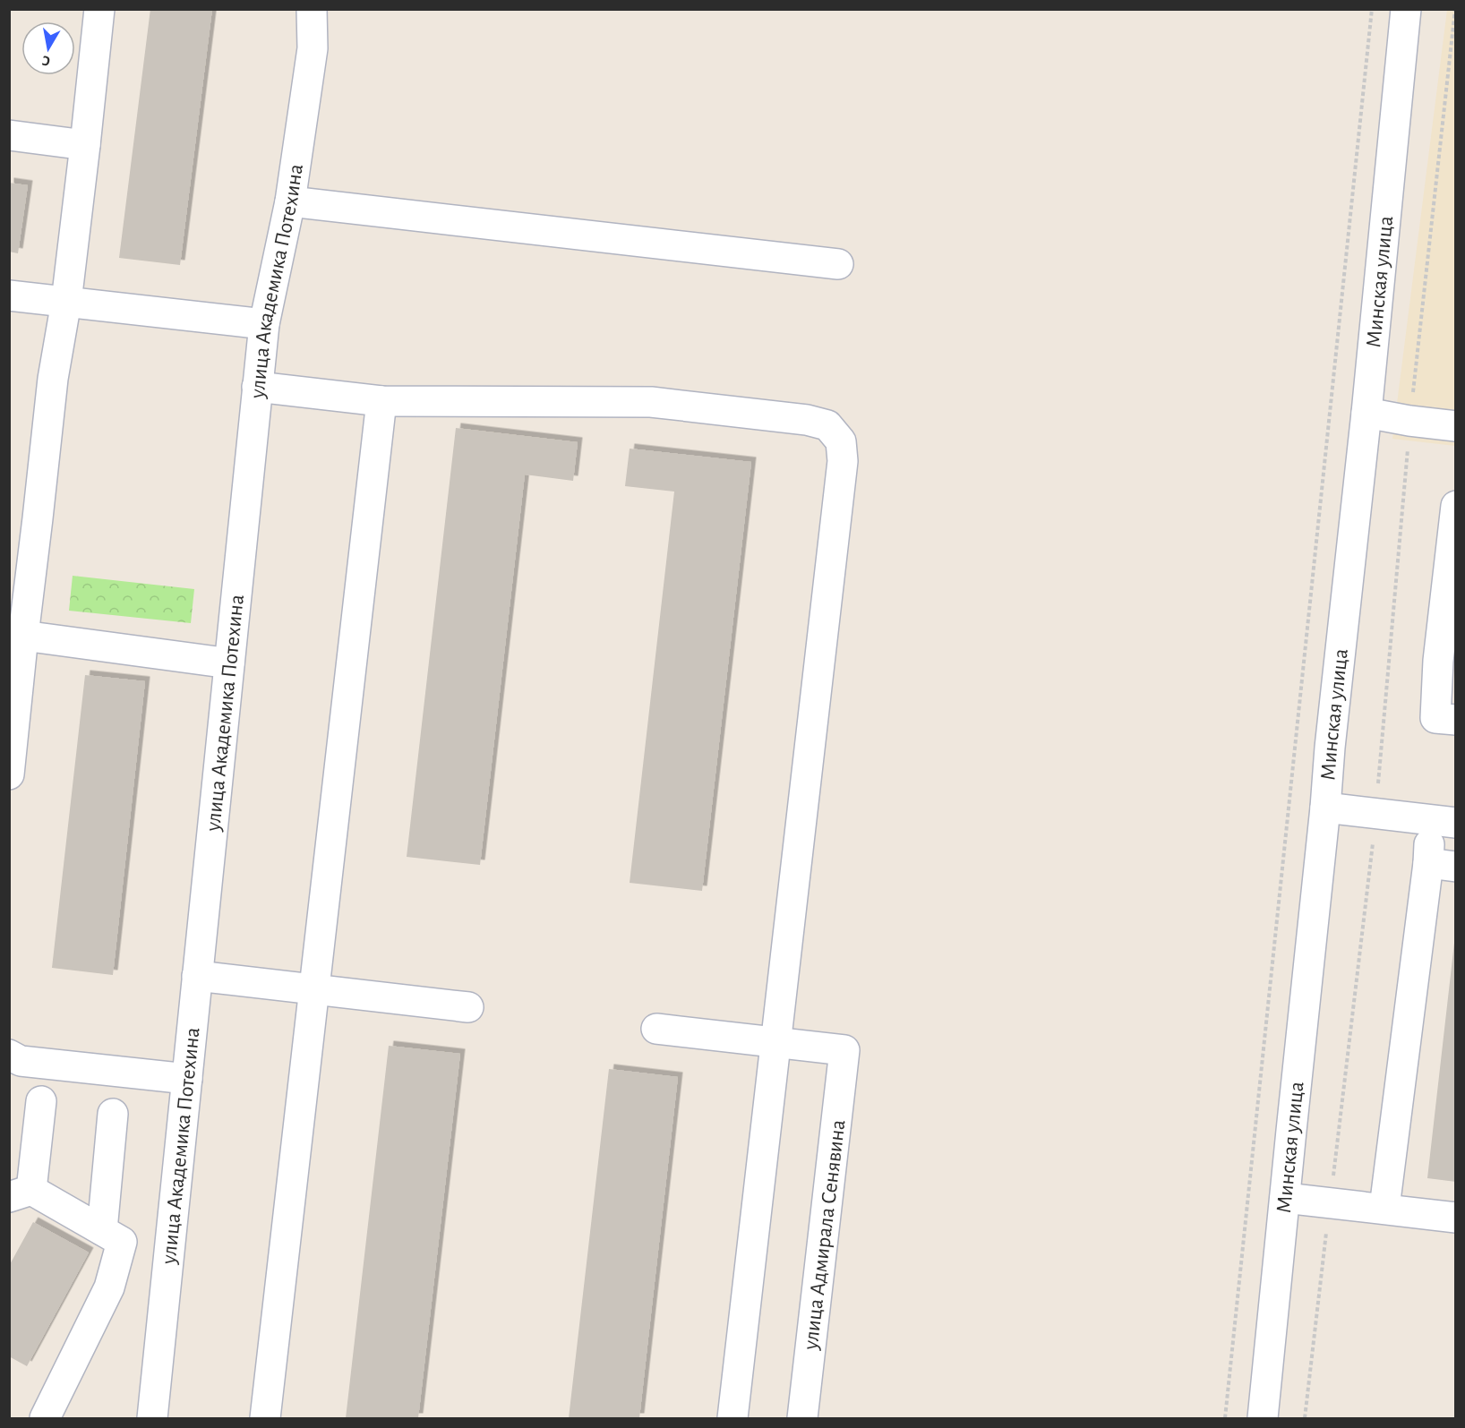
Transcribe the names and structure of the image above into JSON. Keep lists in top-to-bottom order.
{
  "streets": {
    "street": ["улица Академика Потехина", "Минская улица", "улица Адмирала Сенявина"]
  },
  "north": "bottom"
}
